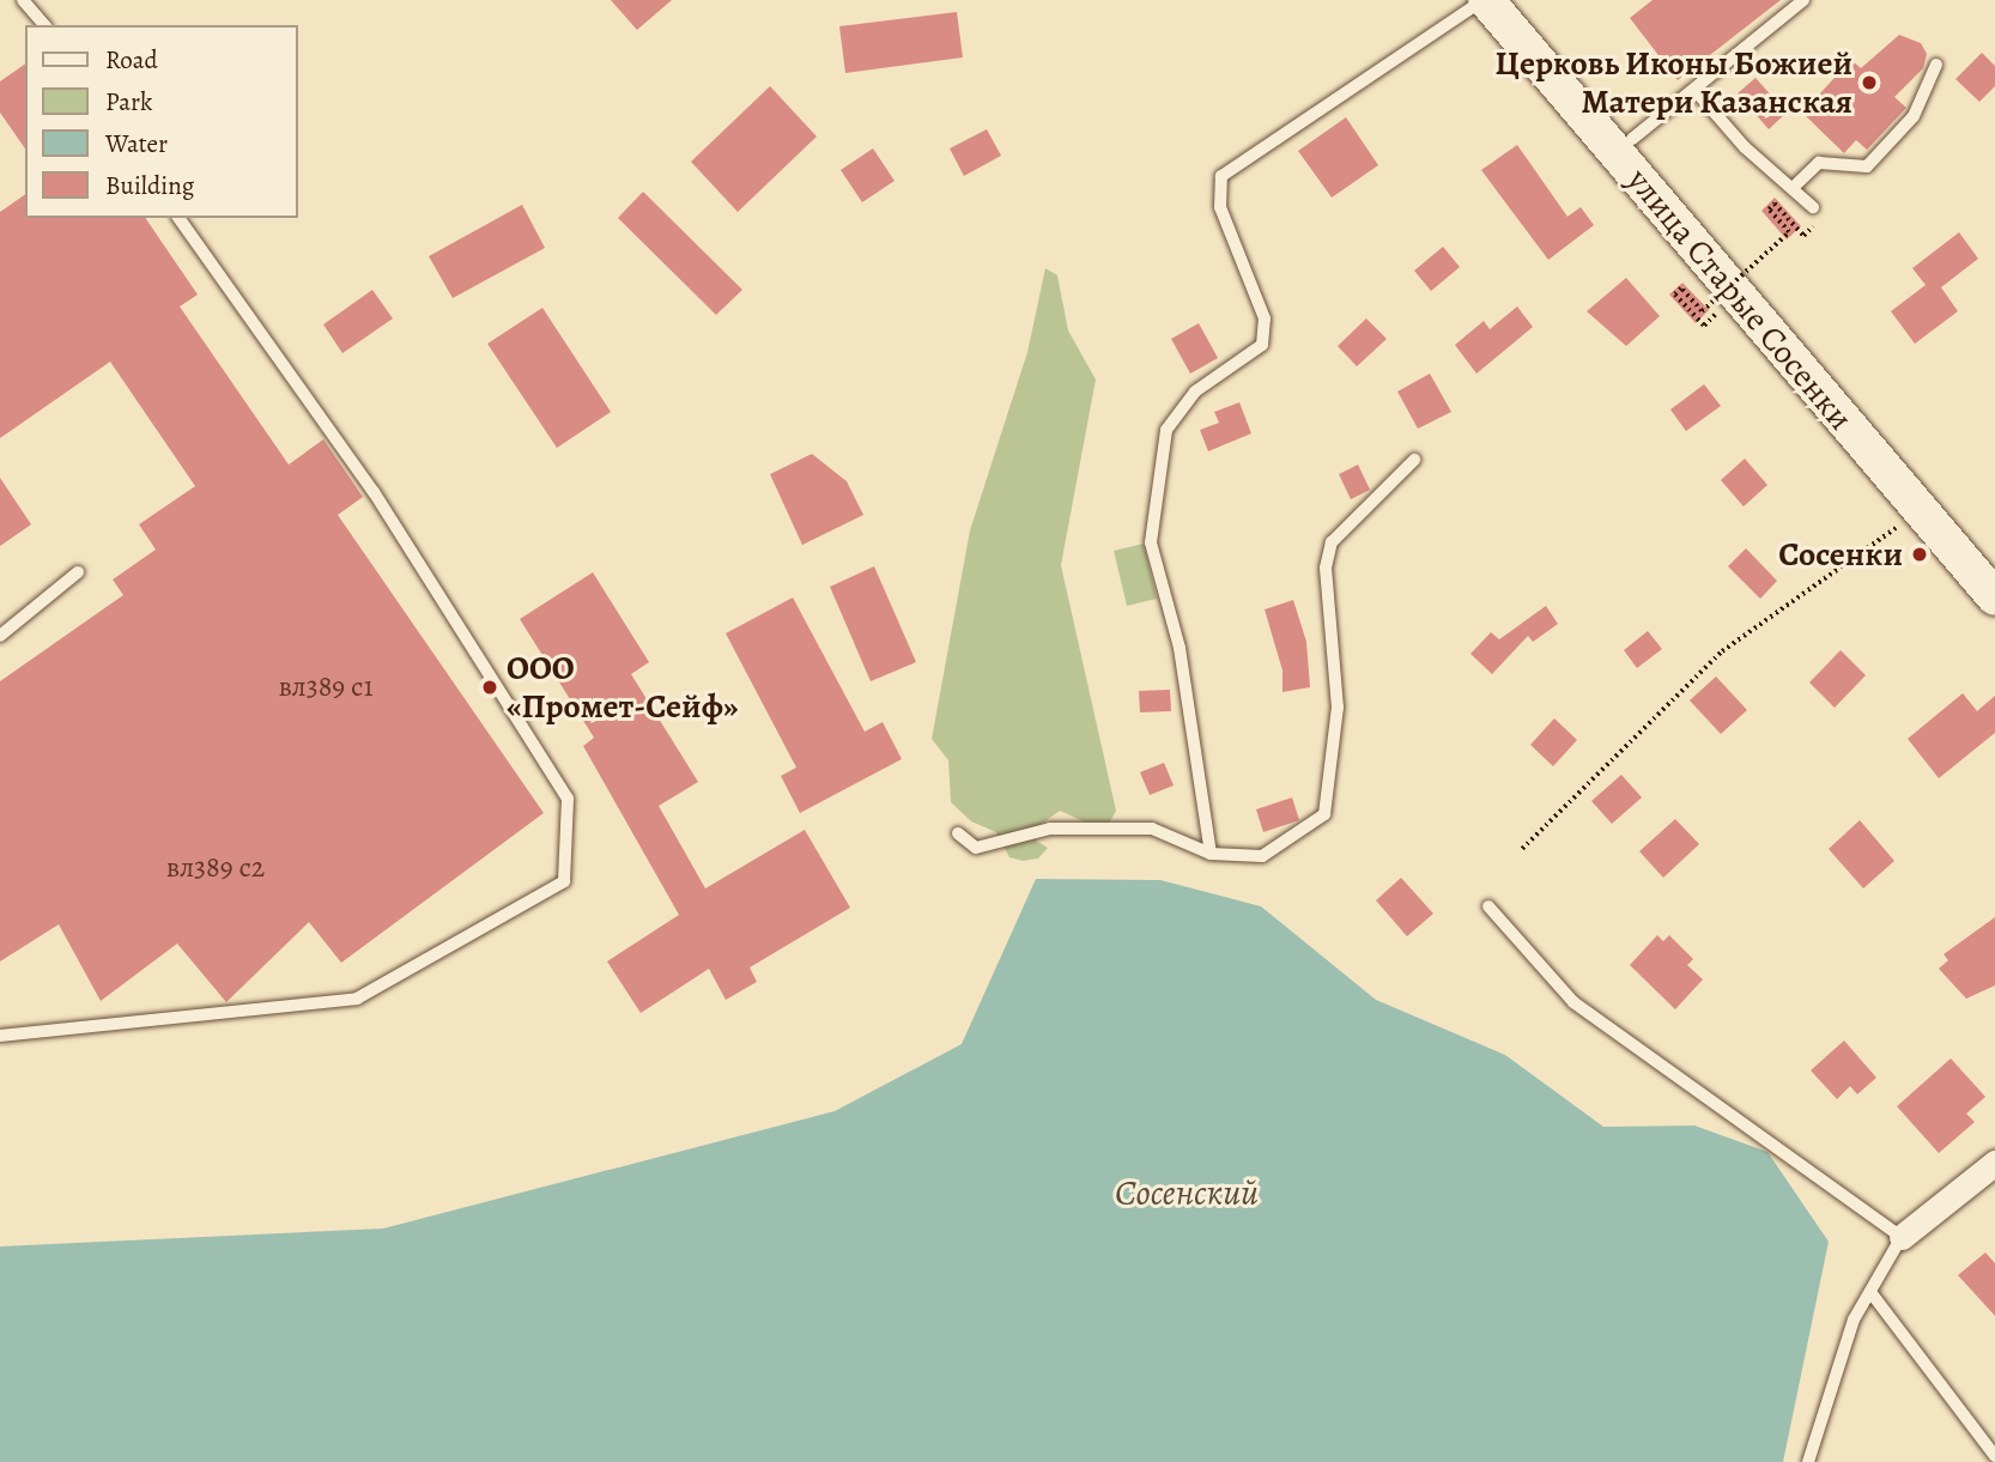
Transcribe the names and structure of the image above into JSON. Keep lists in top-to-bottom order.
{
  "streets": {
    "main road": ["улица Старые Сосенки"]
  },
  "water": ["Сосенский"],
  "places": ["Церковь Иконы Божией Матери Казанская", "Сосенки", "ООО «Промет-Сейф»"],
  "house_numbers": ["вл389 с1", "вл389 с2"],
  "legend": [
    "Road",
    "Park",
    "Water",
    "Building"
  ]
}
